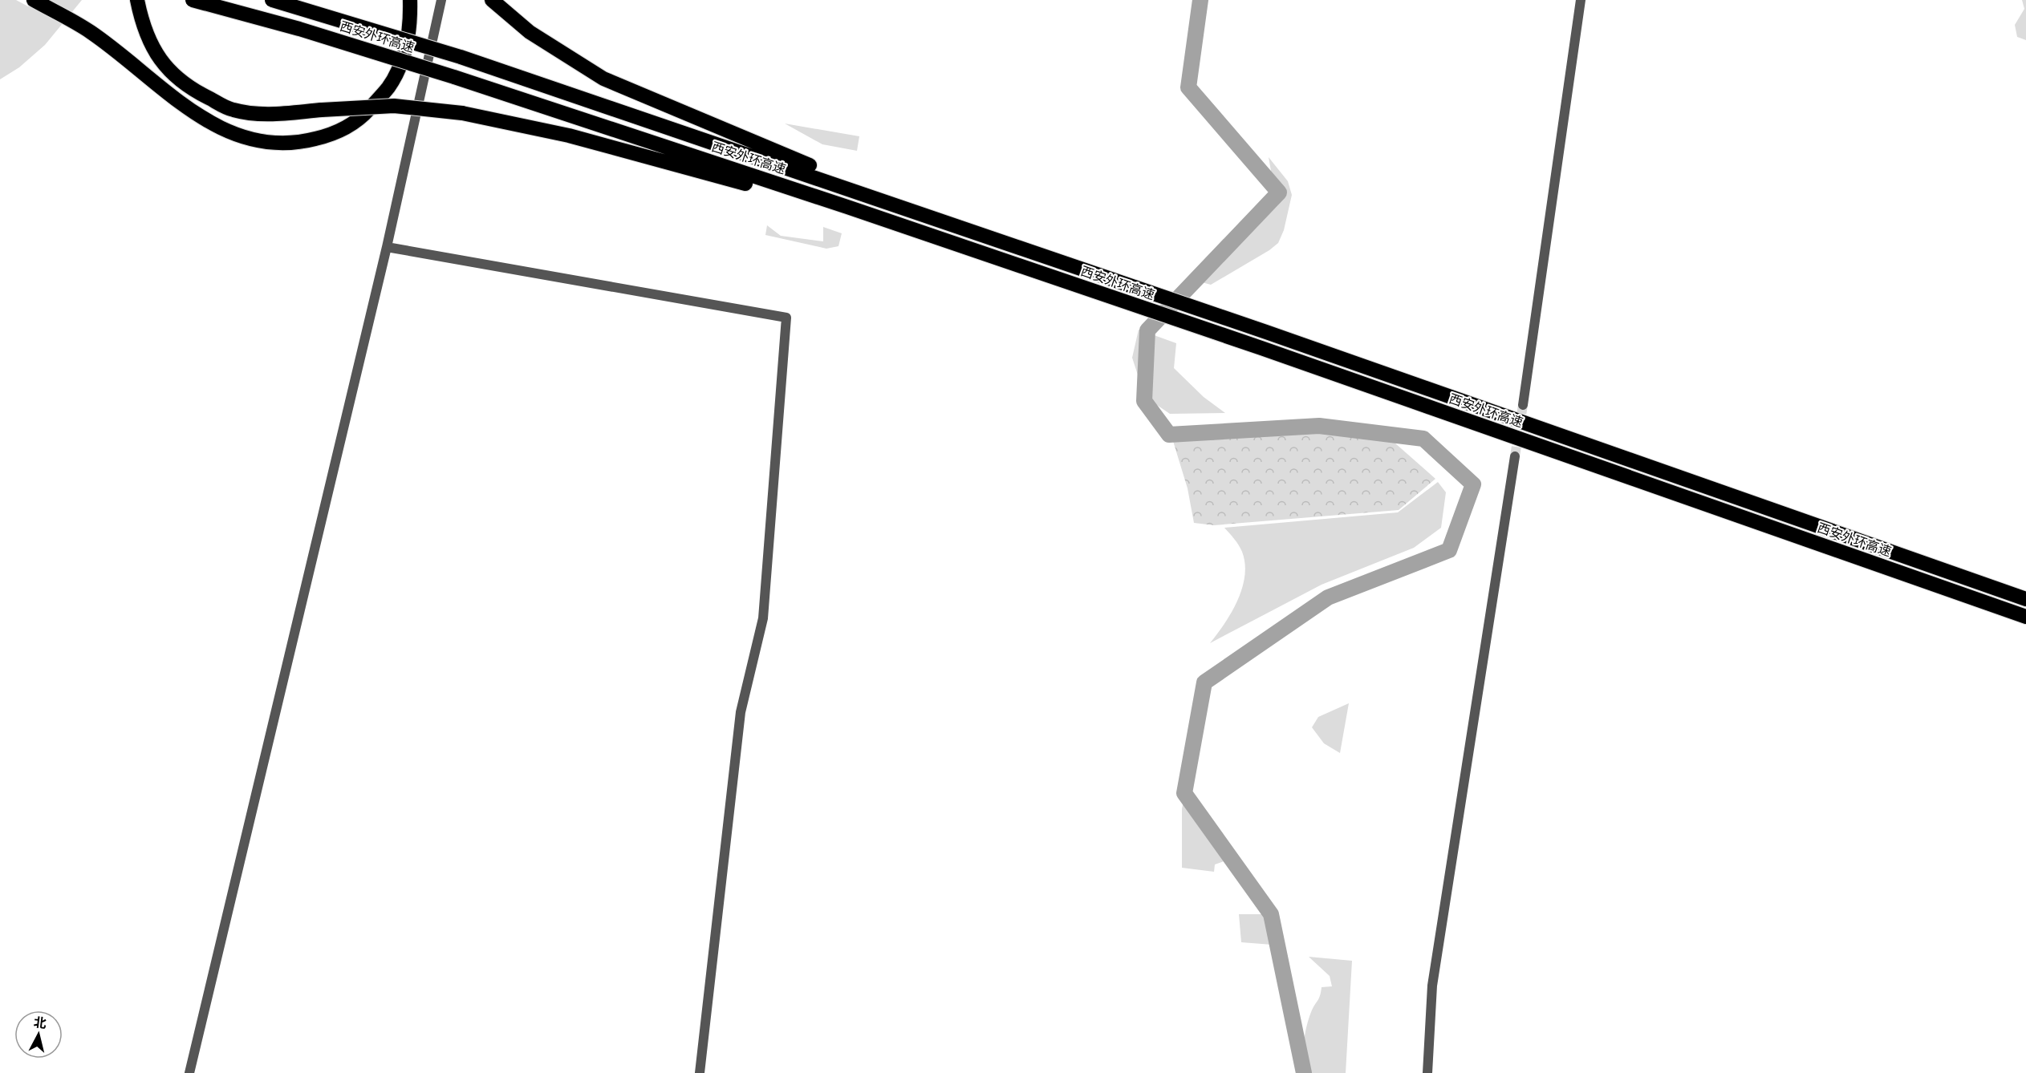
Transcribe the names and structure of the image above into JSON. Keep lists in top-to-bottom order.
{
  "streets": {
    "highway": ["西安外环高速"]
  },
  "north": "top"
}
